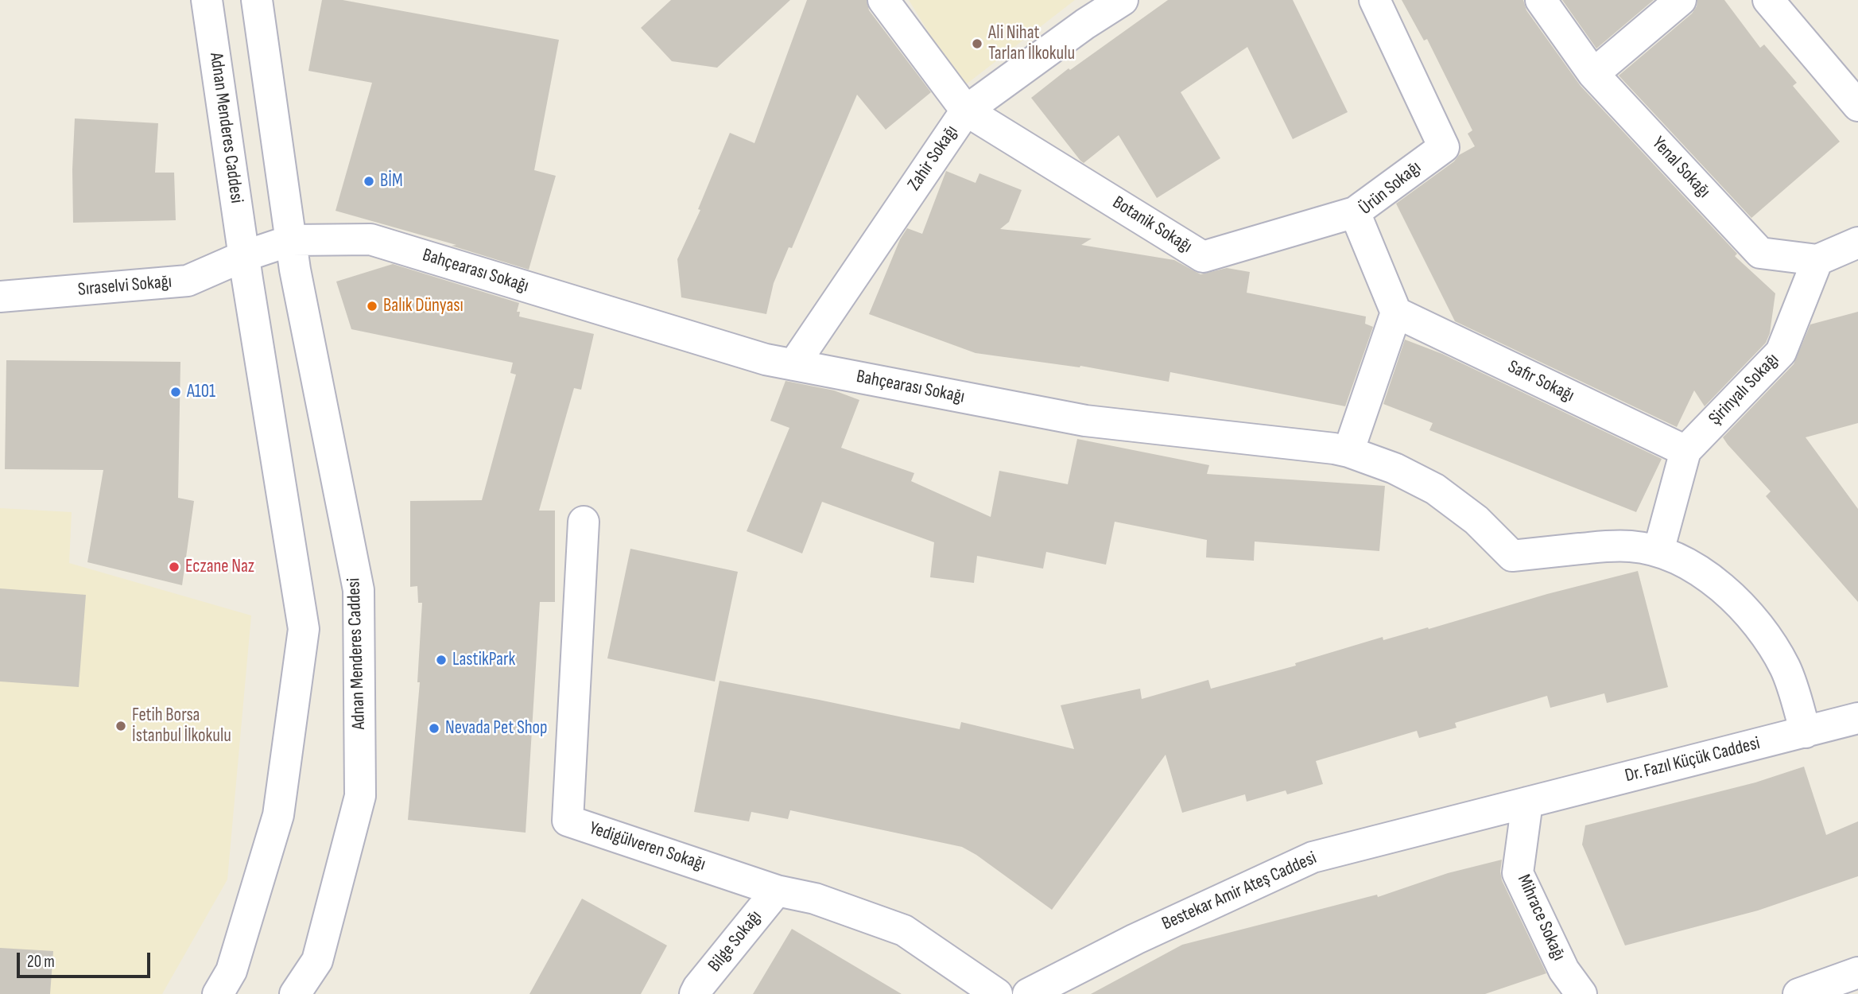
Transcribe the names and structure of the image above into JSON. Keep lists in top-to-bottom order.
{
  "streets": {
    "street": [
      "Adnan Menderes Caddesi",
      "Zahir Sokağı",
      "Yenal Sokağı",
      "Ürün Sokağı",
      "Botanik Sokağı",
      "Bahçearası Sokağı",
      "Sıraselvi Sokağı",
      "Safir Sokağı",
      "Şirinyalı Sokağı",
      "Dr. Fazıl Küçük Caddesi",
      "Yedigülveren Sokağı",
      "Bestekar Amir Ateş Caddesi",
      "Mihrace Sokağı",
      "Bilge Sokağı"
    ]
  },
  "crossings": [
    ["Adnan Menderes Caddesi", "Bahçearası Sokağı"],
    ["Adnan Menderes Caddesi", "Sıraselvi Sokağı"],
    ["Zahir Sokağı", "Botanik Sokağı"],
    ["Zahir Sokağı", "Bahçearası Sokağı"],
    ["Yenal Sokağı", "Şirinyalı Sokağı"],
    ["Ürün Sokağı", "Botanik Sokağı"],
    ["Ürün Sokağı", "Safir Sokağı"],
    ["Safir Sokağı", "Şirinyalı Sokağı"],
    ["Dr. Fazıl Küçük Caddesi", "Bestekar Amir Ateş Caddesi"],
    ["Dr. Fazıl Küçük Caddesi", "Mihrace Sokağı"],
    ["Yedigülveren Sokağı", "Bilge Sokağı"],
    ["Bestekar Amir Ateş Caddesi", "Mihrace Sokağı"]
  ],
  "places": [
    "Ali Nihat Tarlan İlkokulu",
    "BİM",
    "Balık Dünyası",
    "A101",
    "Eczane Naz",
    "LastikPark",
    "Fetih Borsa İstanbul İlkokulu",
    "Nevada Pet Shop"
  ],
  "scale_bar": "20 m"
}
